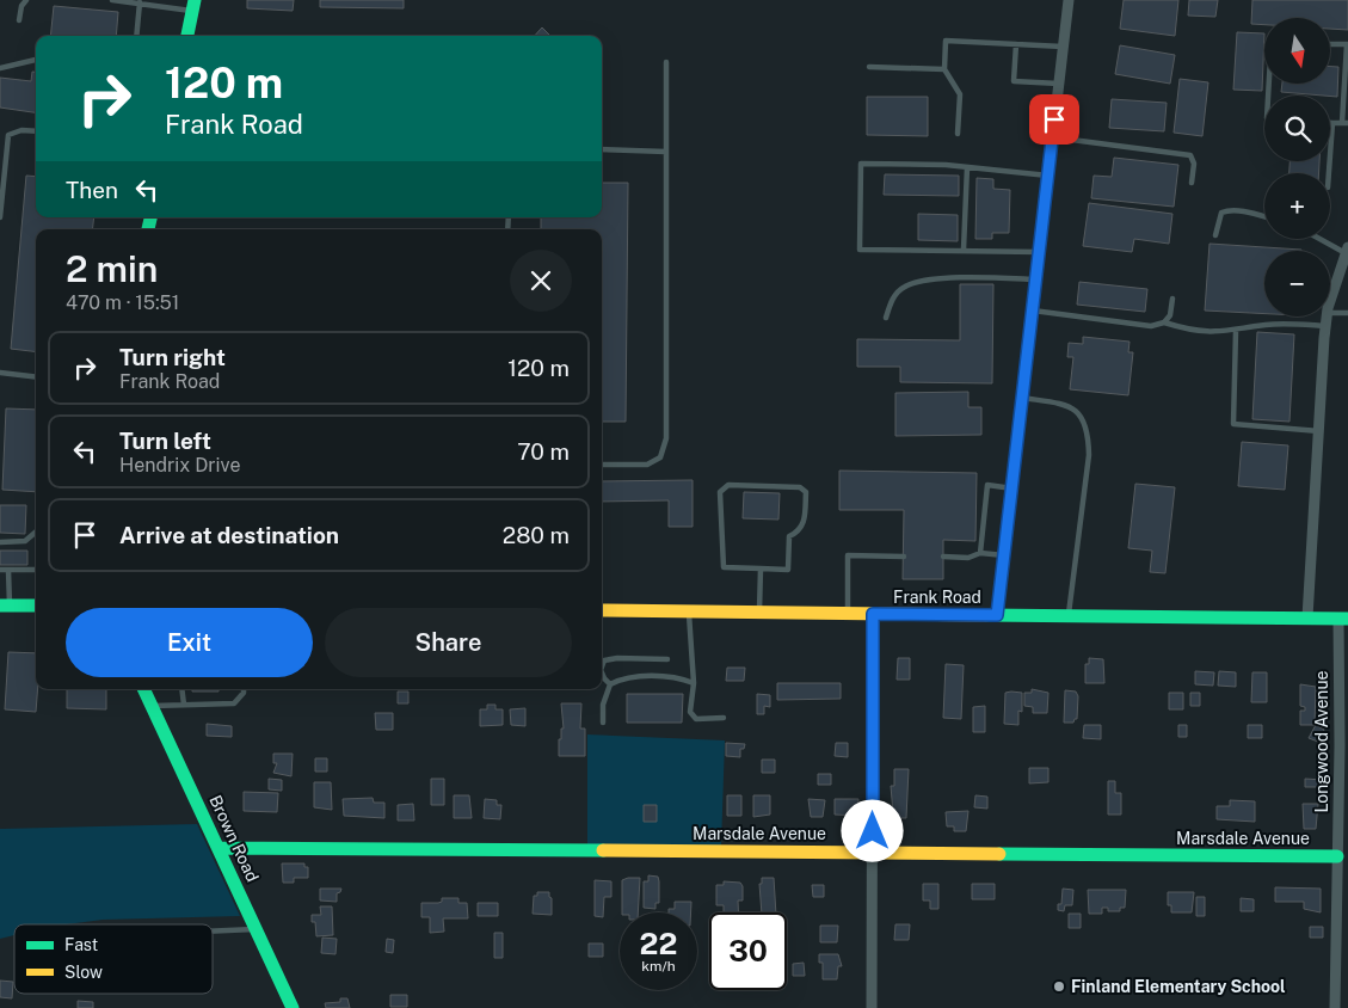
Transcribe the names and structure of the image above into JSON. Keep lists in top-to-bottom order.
{
  "streets": {
    "main road": ["Frank Road", "Marsdale Avenue", "Brown Road"],
    "street": ["Longwood Avenue"]
  },
  "crossings": [
    ["Frank Road", "Longwood Avenue"],
    ["Longwood Avenue", "Marsdale Avenue"],
    ["Marsdale Avenue", "Brown Road"]
  ],
  "places": ["Finland Elementary School"],
  "legend": ["Fast", "Slow"],
  "north": "bottom",
  "page": {
    "map_buttons": ["+", "−"],
    "turn": ["120 m", "Frank Road"],
    "then": "Then",
    "heading": ["2 min", "470 m · 15:51"],
    "list": [
      {
        "name": "Turn right",
        "note": "Frank Road",
        "value": "120 m"
      },
      {
        "name": "Turn left",
        "note": "Hendrix Drive",
        "value": "70 m"
      },
      {
        "name": "Arrive at destination",
        "value": "280 m"
      }
    ],
    "buttons": ["Exit", "Share"],
    "speed": "22 km/h",
    "limit": "30"
  }
}
